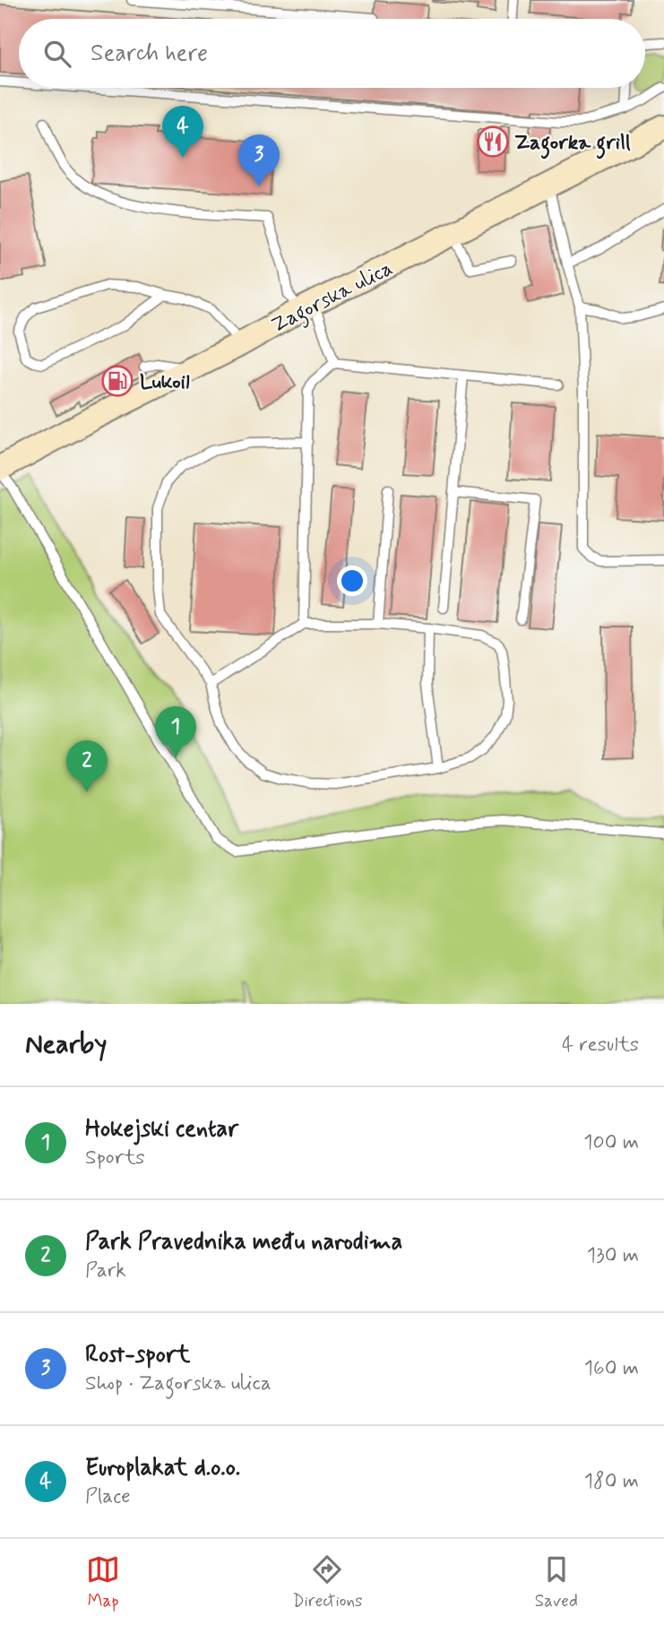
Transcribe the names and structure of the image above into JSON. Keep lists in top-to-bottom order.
{
  "streets": {
    "street": ["Zagorska ulica"]
  },
  "places": {
    "restaurant": ["Zagorka grill"],
    "fuel station": ["Lukoil"]
  },
  "page": {
    "search": "Search here",
    "pins": [
      "4",
      "3",
      "1",
      "2"
    ],
    "heading": ["Nearby", "4 results"],
    "list": [
      {
        "mark": "1",
        "name": "Hokejski centar",
        "note": "Sports",
        "value": "100 m"
      },
      {
        "mark": "2",
        "name": "Park Pravednika među narodima",
        "note": "Park",
        "value": "130 m"
      },
      {
        "mark": "3",
        "name": "Rost-sport",
        "note": "Shop · Zagorska ulica",
        "value": "160 m"
      },
      {
        "mark": "4",
        "name": "Europlakat d.o.o.",
        "note": "Place",
        "value": "180 m"
      }
    ],
    "nav": ["Map", "Directions", "Saved"]
  }
}
